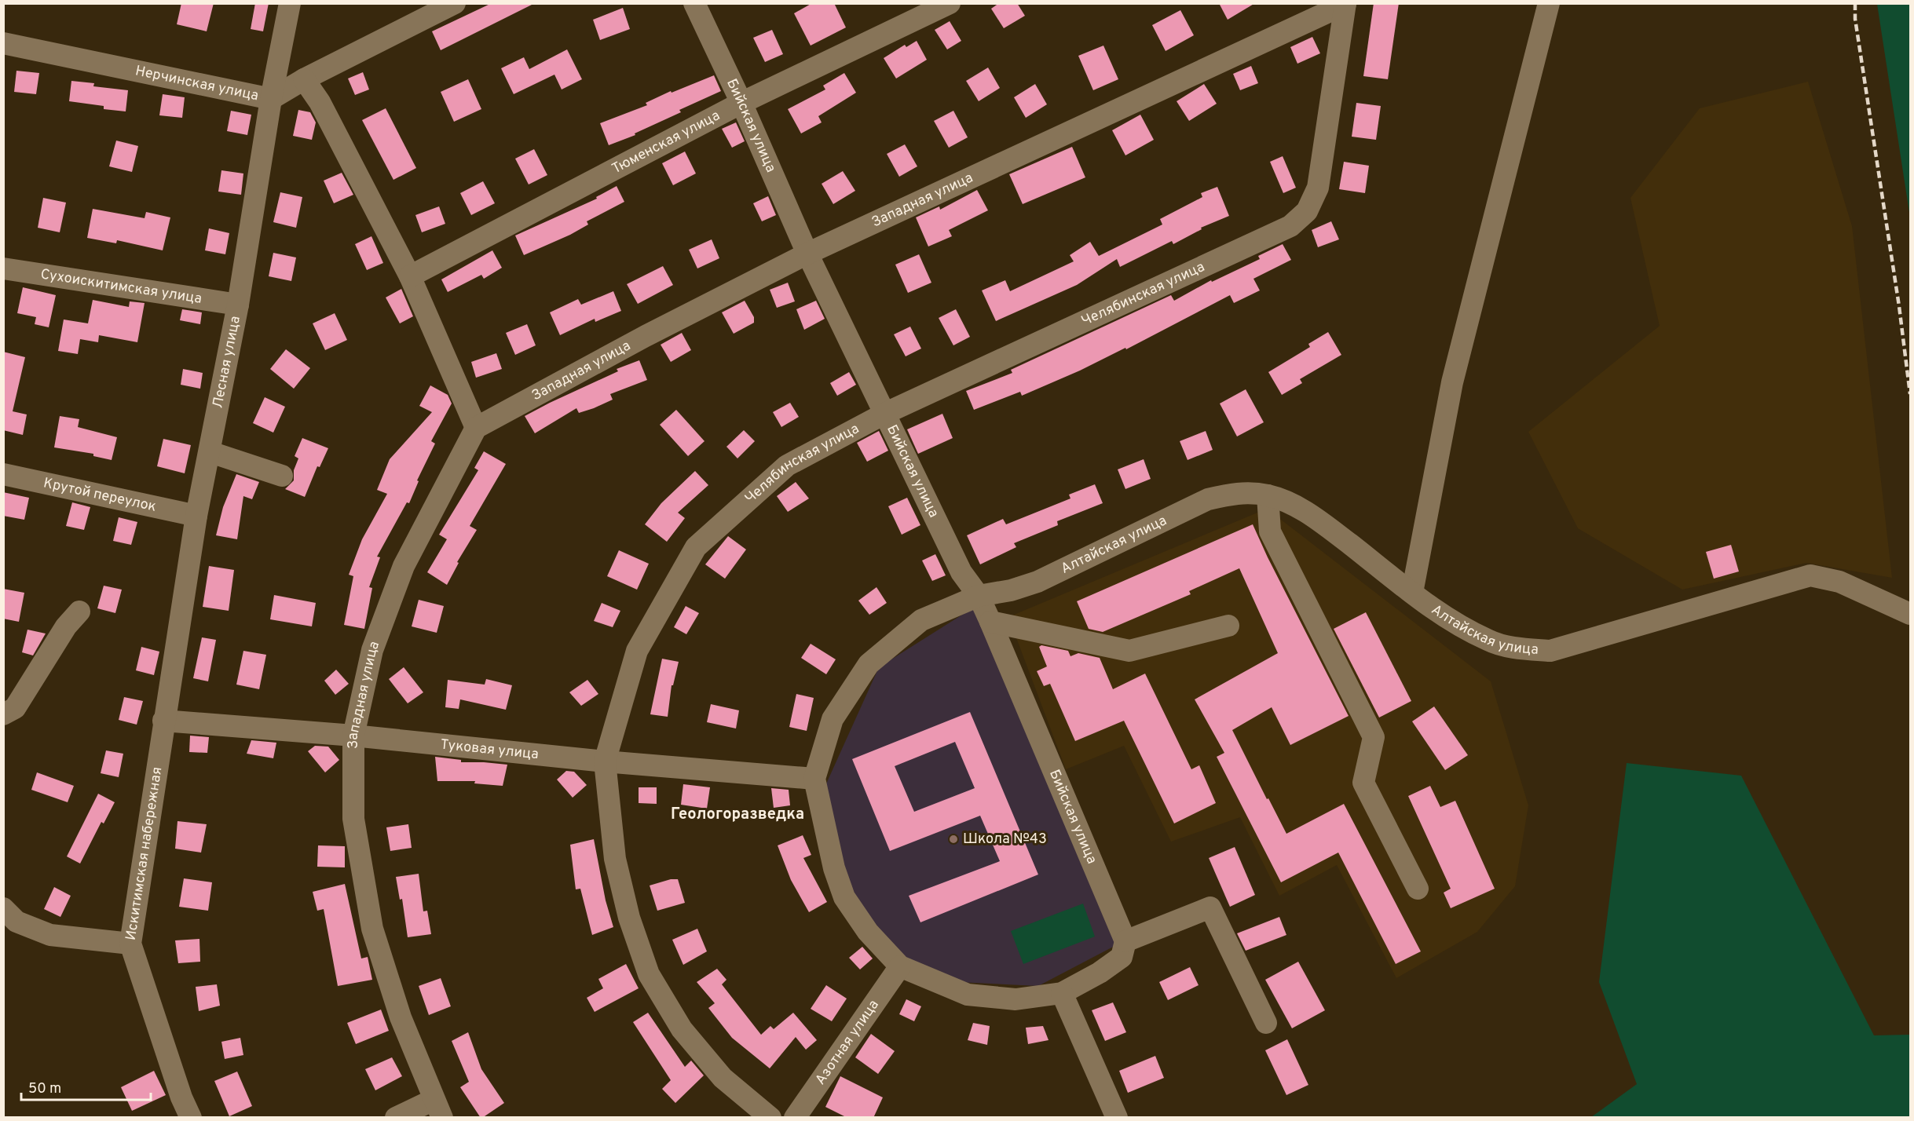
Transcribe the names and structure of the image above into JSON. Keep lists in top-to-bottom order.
{
  "streets": {
    "street": [
      "Нерчинская улица",
      "Бийская улица",
      "Тюменская улица",
      "Западная улица",
      "Сухоискитимская улица",
      "Челябинская улица",
      "Лесная улица",
      "Крутой переулок",
      "Алтайская улица",
      "Туковая улица",
      "Искитимская набережная",
      "Азотная улица"
    ]
  },
  "crossings": [
    ["Нерчинская улица", "Лесная улица"],
    ["Бийская улица", "Тюменская улица"],
    ["Бийская улица", "Западная улица"],
    ["Бийская улица", "Челябинская улица"],
    ["Бийская улица", "Алтайская улица"],
    ["Западная улица", "Челябинская улица"],
    ["Западная улица", "Туковая улица"],
    ["Сухоискитимская улица", "Лесная улица"],
    ["Челябинская улица", "Туковая улица"],
    ["Лесная улица", "Крутой переулок"],
    ["Лесная улица", "Туковая улица"],
    ["Лесная улица", "Искитимская набережная"],
    ["Алтайская улица", "Туковая улица"],
    ["Алтайская улица", "Азотная улица"],
    ["Туковая улица", "Искитимская набережная"]
  ],
  "districts": ["Геологоразведка"],
  "places": ["Школа №43"],
  "scale_bar": "50 m"
}
